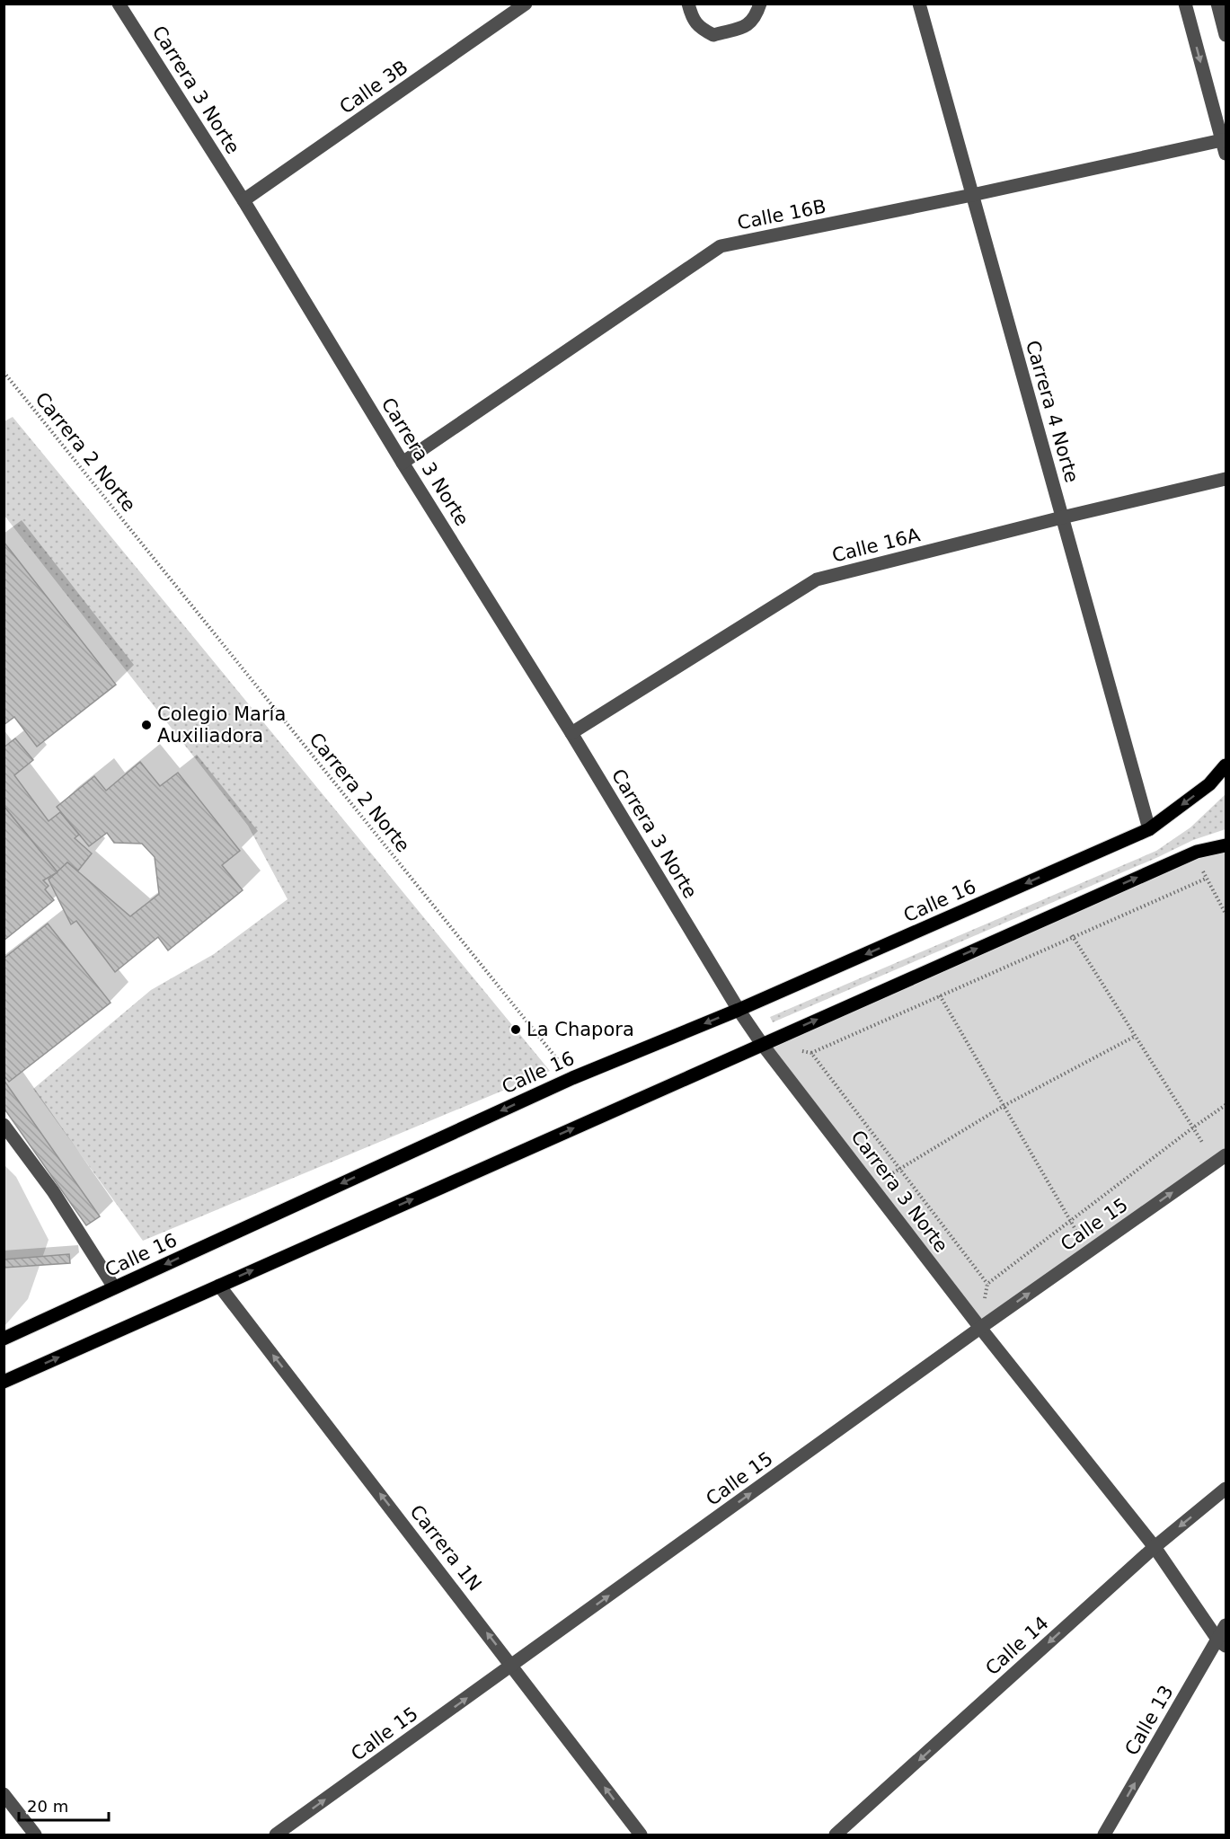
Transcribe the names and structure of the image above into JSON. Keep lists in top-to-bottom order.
{
  "streets": {
    "main road": ["Calle 16"],
    "street": [
      "Calle 3B",
      "Carrera 3 Norte",
      "Calle 16B",
      "Carrera 4 Norte",
      "Calle 16A",
      "Calle 15",
      "Carrera 1N",
      "Calle 14",
      "Calle 13"
    ],
    "path": ["Carrera 2 Norte"]
  },
  "crossings": [
    ["Calle 3B", "Carrera 3 Norte"],
    ["Carrera 3 Norte", "Calle 16B"],
    ["Carrera 3 Norte", "Calle 16A"],
    ["Carrera 3 Norte", "Calle 16"],
    ["Carrera 3 Norte", "Calle 15"],
    ["Carrera 3 Norte", "Calle 14"],
    ["Carrera 3 Norte", "Calle 13"],
    ["Calle 16B", "Carrera 4 Norte"],
    ["Carrera 4 Norte", "Calle 16A"],
    ["Carrera 4 Norte", "Calle 16"],
    ["Carrera 2 Norte", "Calle 16"],
    ["Calle 15", "Carrera 1N"]
  ],
  "one_way": [
    "Calle 15",
    "Carrera 1N",
    "Calle 14",
    "Calle 13"
  ],
  "places": ["Colegio María Auxiliadora", "La Chapora"],
  "scale_bar": "20 m"
}
